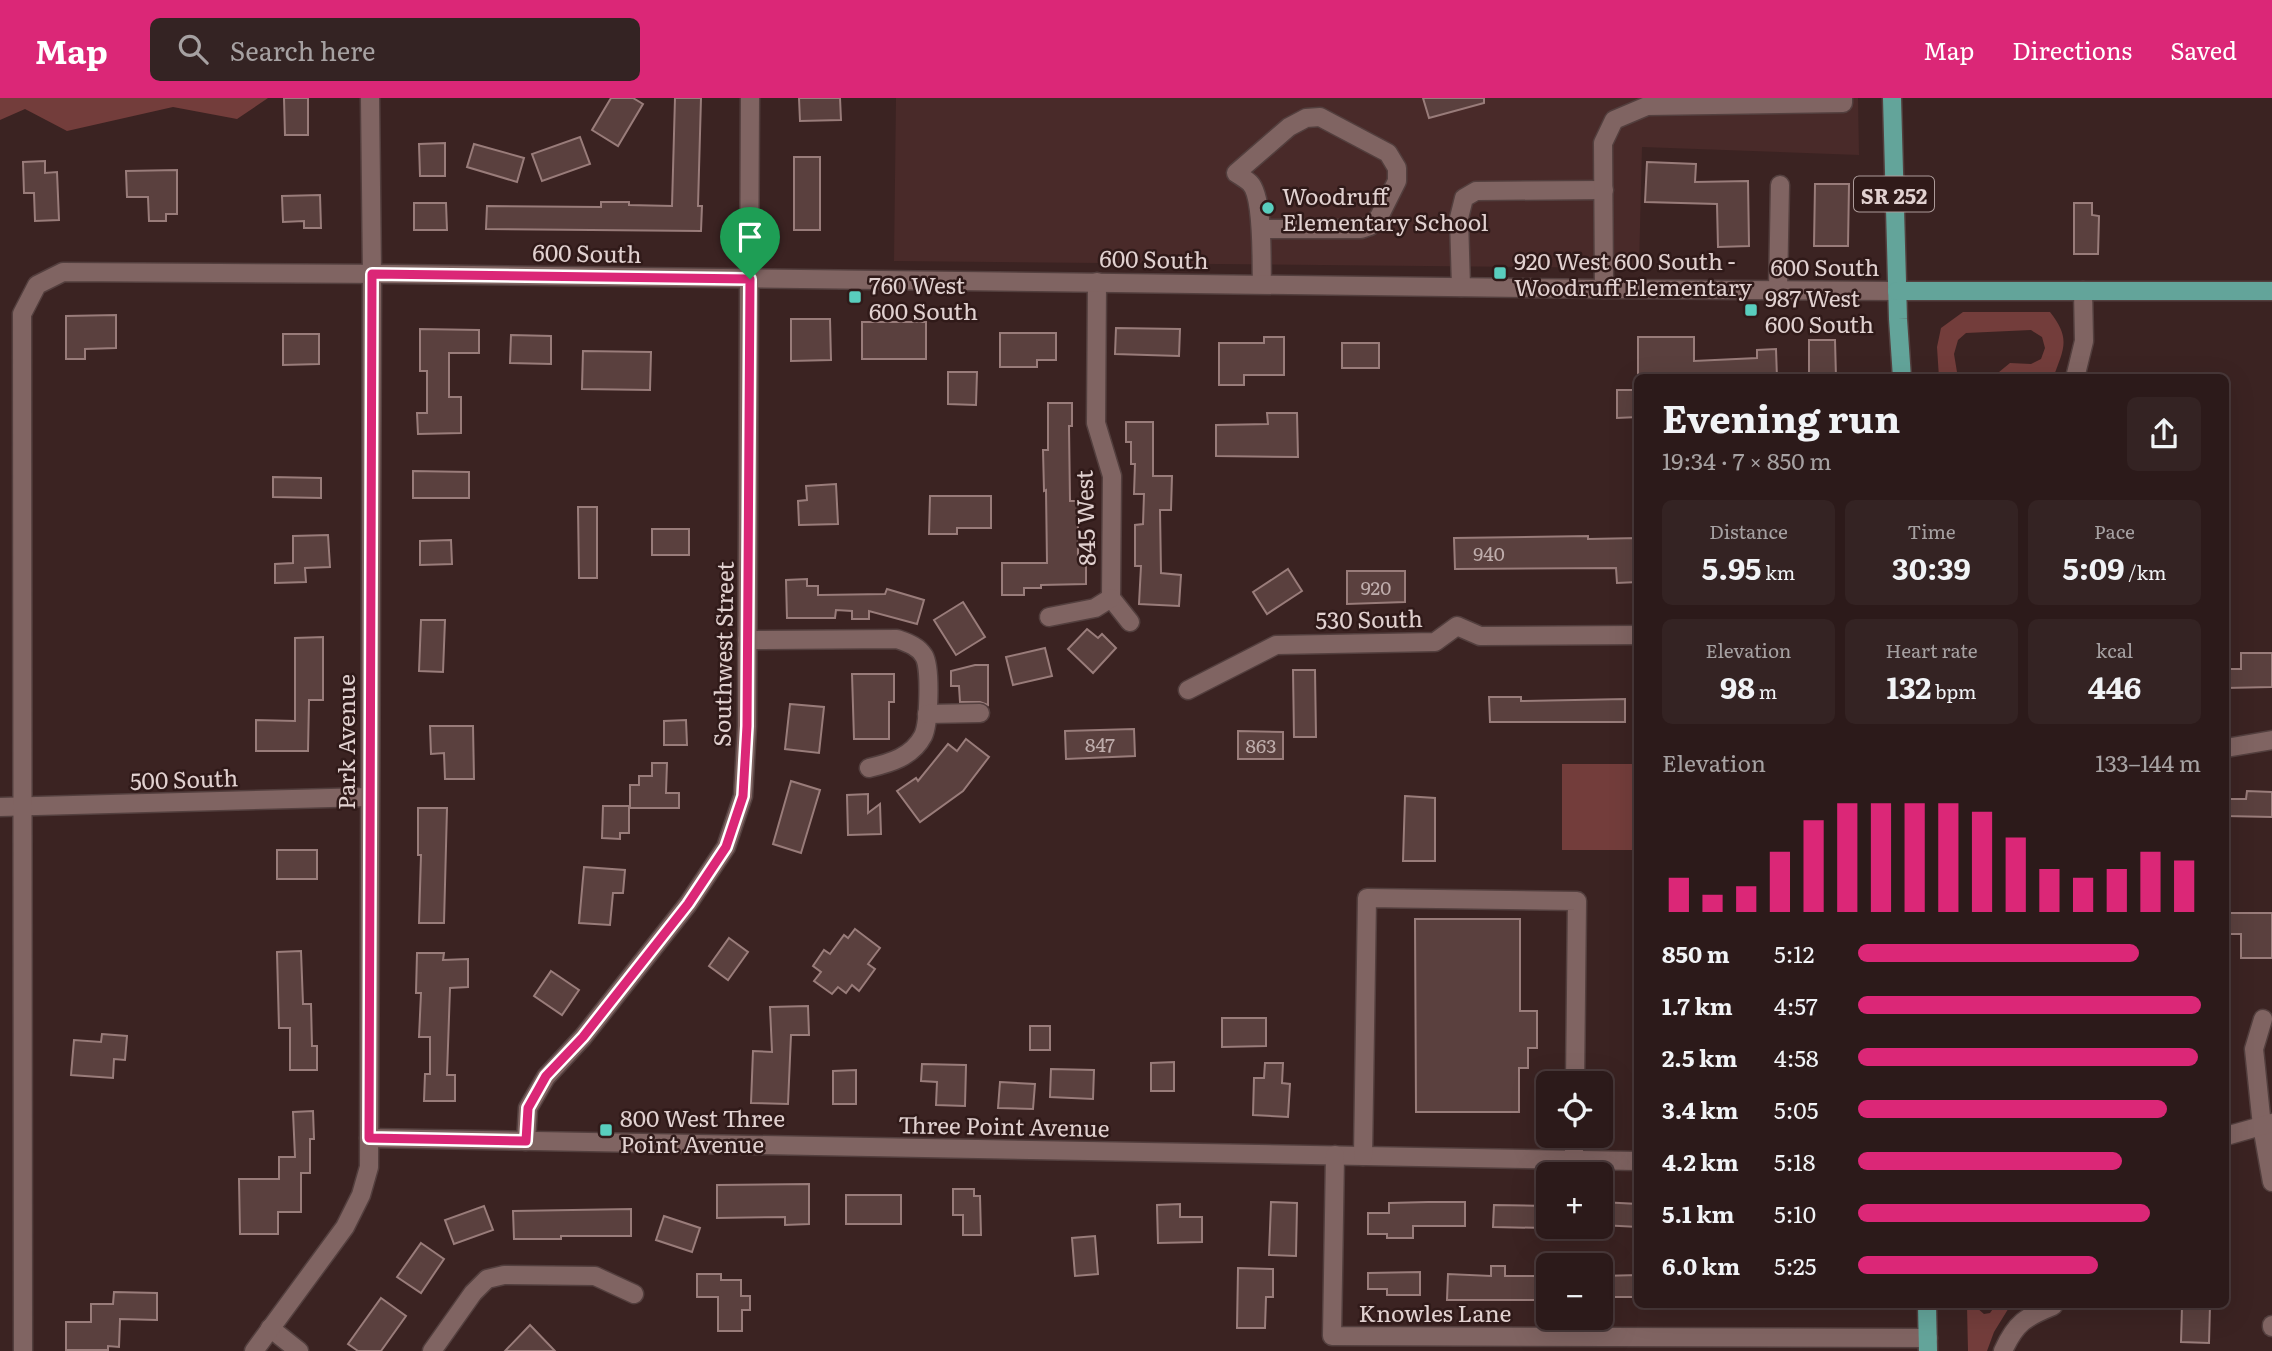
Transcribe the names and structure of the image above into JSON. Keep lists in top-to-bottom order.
{
  "streets": {
    "main road": ["SR 252", "600 South"],
    "street": [
      "845 West",
      "530 South",
      "Southwest Street",
      "Park Avenue",
      "500 South",
      "Three Point Avenue",
      "Knowles Lane"
    ]
  },
  "crossings": [
    ["SR 252", "600 South"],
    ["600 South", "845 West"],
    ["600 South", "Southwest Street"],
    ["600 South", "Park Avenue"],
    ["600 South", "500 South"],
    ["Southwest Street", "Three Point Avenue"],
    ["Park Avenue", "500 South"],
    ["Park Avenue", "Three Point Avenue"],
    ["Three Point Avenue", "Knowles Lane"]
  ],
  "places": {
    "other": ["Woodruff Elementary School"],
    "transit": [
      "920 West 600 South - Woodruff Elementary",
      "760 West 600 South",
      "987 West 600 South",
      "800 West Three Point Avenue"
    ]
  },
  "house_numbers": [
    "940",
    "920",
    "847",
    "863"
  ],
  "page": {
    "header": "Map",
    "search": "Search here",
    "nav": ["Map", "Directions", "Saved"],
    "heading": ["Evening run", "19:34 · 7 × 850 m"],
    "stats": [
      ["Distance", "5.95 km"],
      ["Time", "30:39"],
      ["Pace", "5:09 /km"],
      ["Elevation", "98 m"],
      ["Heart rate", "132 bpm"],
      ["kcal", "446"]
    ],
    "chart": ["Elevation", "133–144 m"],
    "list": [
      {
        "name": "850 m",
        "note": "5:12"
      },
      {
        "name": "1.7 km",
        "note": "4:57"
      },
      {
        "name": "2.5 km",
        "note": "4:58"
      },
      {
        "name": "3.4 km",
        "note": "5:05"
      },
      {
        "name": "4.2 km",
        "note": "5:18"
      },
      {
        "name": "5.1 km",
        "note": "5:10"
      },
      {
        "name": "6.0 km",
        "note": "5:25"
      }
    ],
    "map_buttons": ["+", "−"]
  }
}
